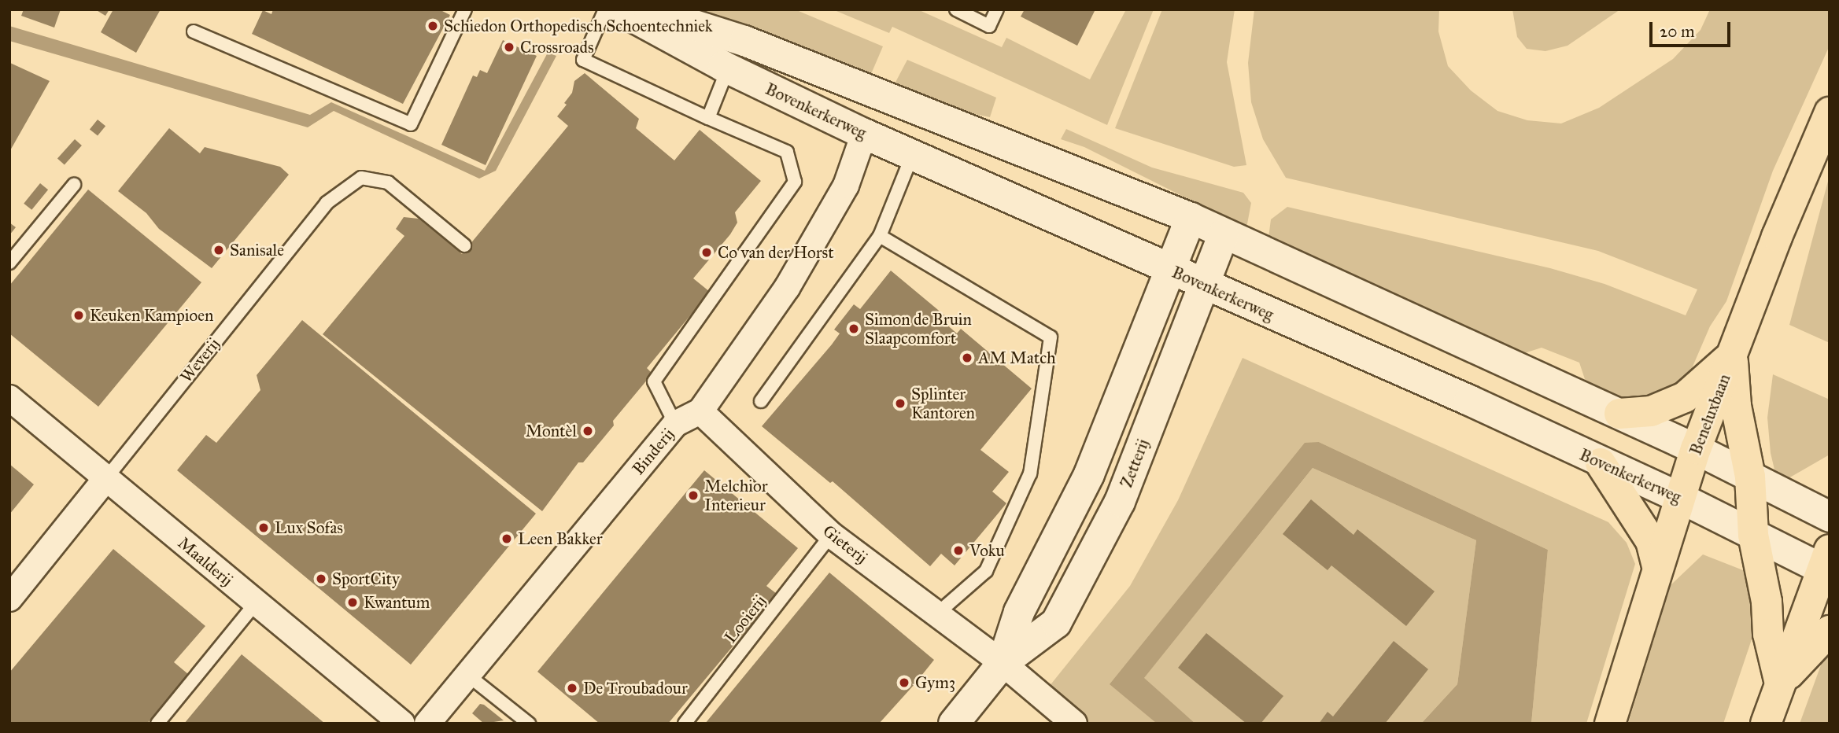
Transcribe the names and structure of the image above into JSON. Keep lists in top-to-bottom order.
{
  "streets": {
    "main road": ["Bovenkerkerweg", "Beneluxbaan", "Zetterij"],
    "street": [
      "Weverij",
      "Binderij",
      "Gieterij",
      "Maalderij"
    ],
    "lane": ["Looierij"]
  },
  "crossings": [
    ["Bovenkerkerweg", "Beneluxbaan"],
    ["Bovenkerkerweg", "Binderij"],
    ["Bovenkerkerweg", "Zetterij"],
    ["Weverij", "Maalderij"],
    ["Binderij", "Gieterij"],
    ["Zetterij", "Gieterij"],
    ["Gieterij", "Looierij"]
  ],
  "places": [
    "Schiedon Orthopedisch Schoentechniek",
    "Crossroads",
    "Sanisale",
    "Co van der Horst",
    "Keuken Kampioen",
    "Simon de Bruin Slaapcomfort",
    "AM Match",
    "Splinter Kantoren",
    "Montèl",
    "Melchior Interieur",
    "Lux Sofas",
    "Leen Bakker",
    "Voku",
    "SportCity",
    "Kwantum",
    "Gym3",
    "De Troubadour"
  ],
  "scale_bar": "20 m"
}
